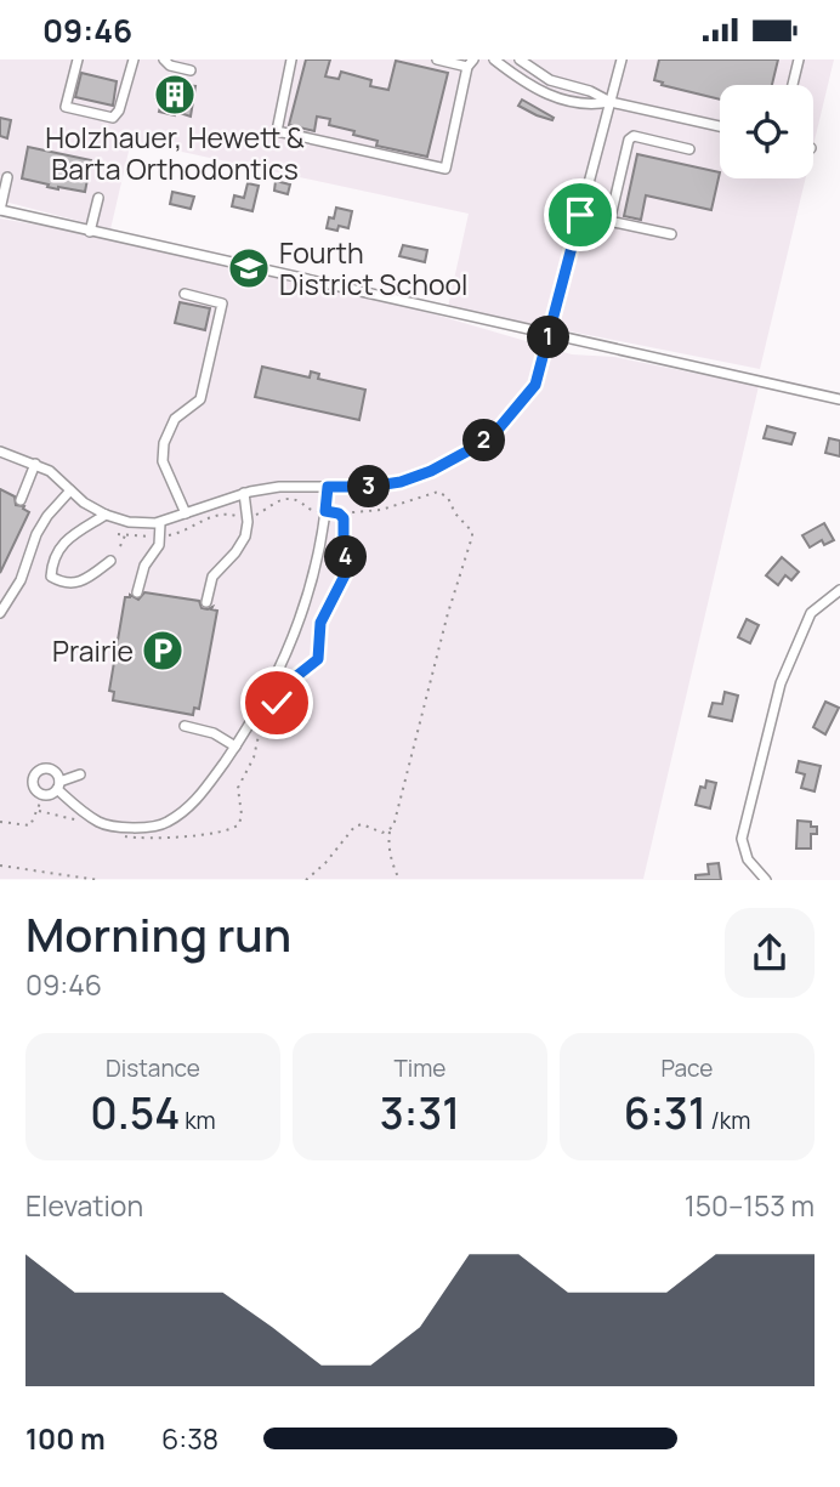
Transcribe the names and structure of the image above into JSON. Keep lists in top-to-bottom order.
{
  "places": {
    "building": ["Holzhauer, Hewett & Barta Orthodontics"],
    "school or university": ["Fourth District School"],
    "parking": ["Prairie"]
  },
  "page": {
    "status": "09:46",
    "pins": [
      "1",
      "2",
      "3",
      "4"
    ],
    "heading": ["Morning run", "09:46"],
    "stats": [
      ["Distance", "0.54 km"],
      ["Time", "3:31"],
      ["Pace", "6:31 /km"]
    ],
    "chart": ["Elevation", "150–153 m"],
    "list": [
      {
        "name": "100 m",
        "note": "6:38"
      }
    ]
  }
}
